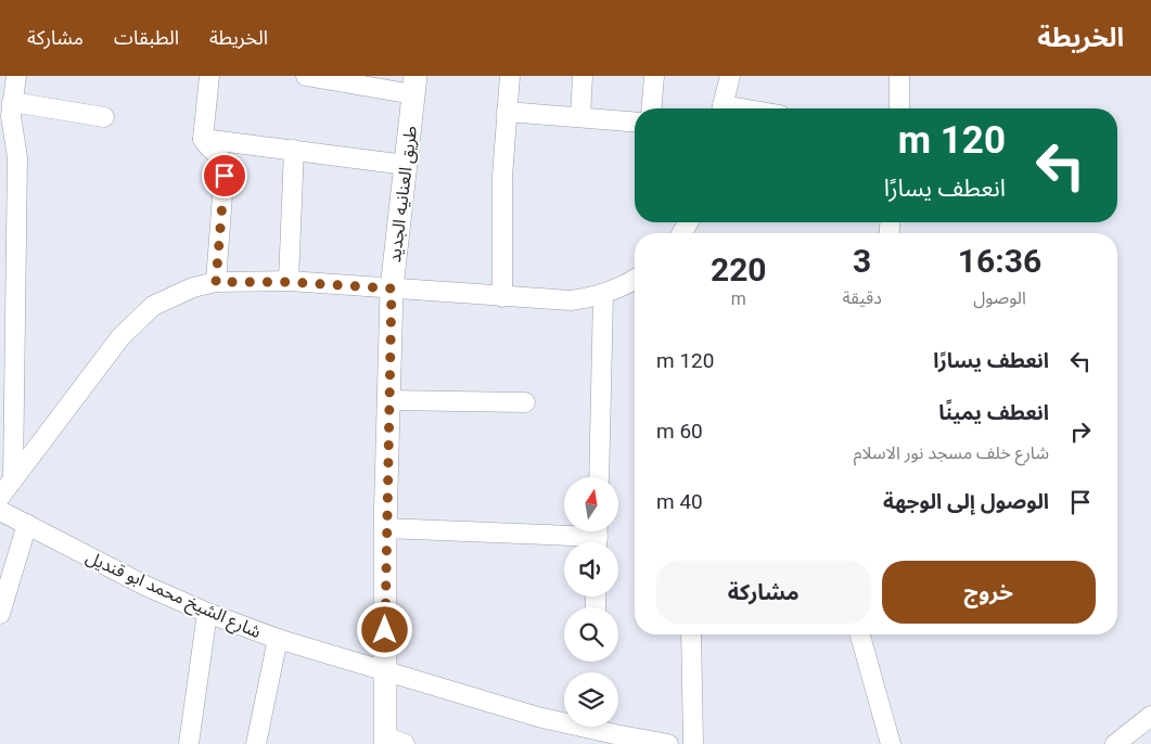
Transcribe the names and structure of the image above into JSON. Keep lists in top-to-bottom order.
{
  "streets": {
    "street": ["طريق العنانيه الجديد", "شارع الشيخ محمد ابو قنديل"]
  },
  "crossings": [
    ["طريق العنانيه الجديد", "شارع الشيخ محمد ابو قنديل"]
  ],
  "north": "top",
  "page": {
    "header": "الخريطة",
    "nav": ["الخريطة", "الطبقات", "مشاركة"],
    "turn": ["120 m", "انعطف يسارًا"],
    "eta": [
      "16:36",
      "الوصول",
      "3",
      "دقيقة",
      "220",
      "m"
    ],
    "list": [
      {
        "name": "انعطف يسارًا",
        "value": "120 m"
      },
      {
        "name": "انعطف يمينًا",
        "note": "شارع خلف مسجد نور الاسلام",
        "value": "60 m"
      },
      {
        "name": "الوصول إلى الوجهة",
        "value": "40 m"
      }
    ],
    "buttons": ["خروج", "مشاركة"]
  }
}
